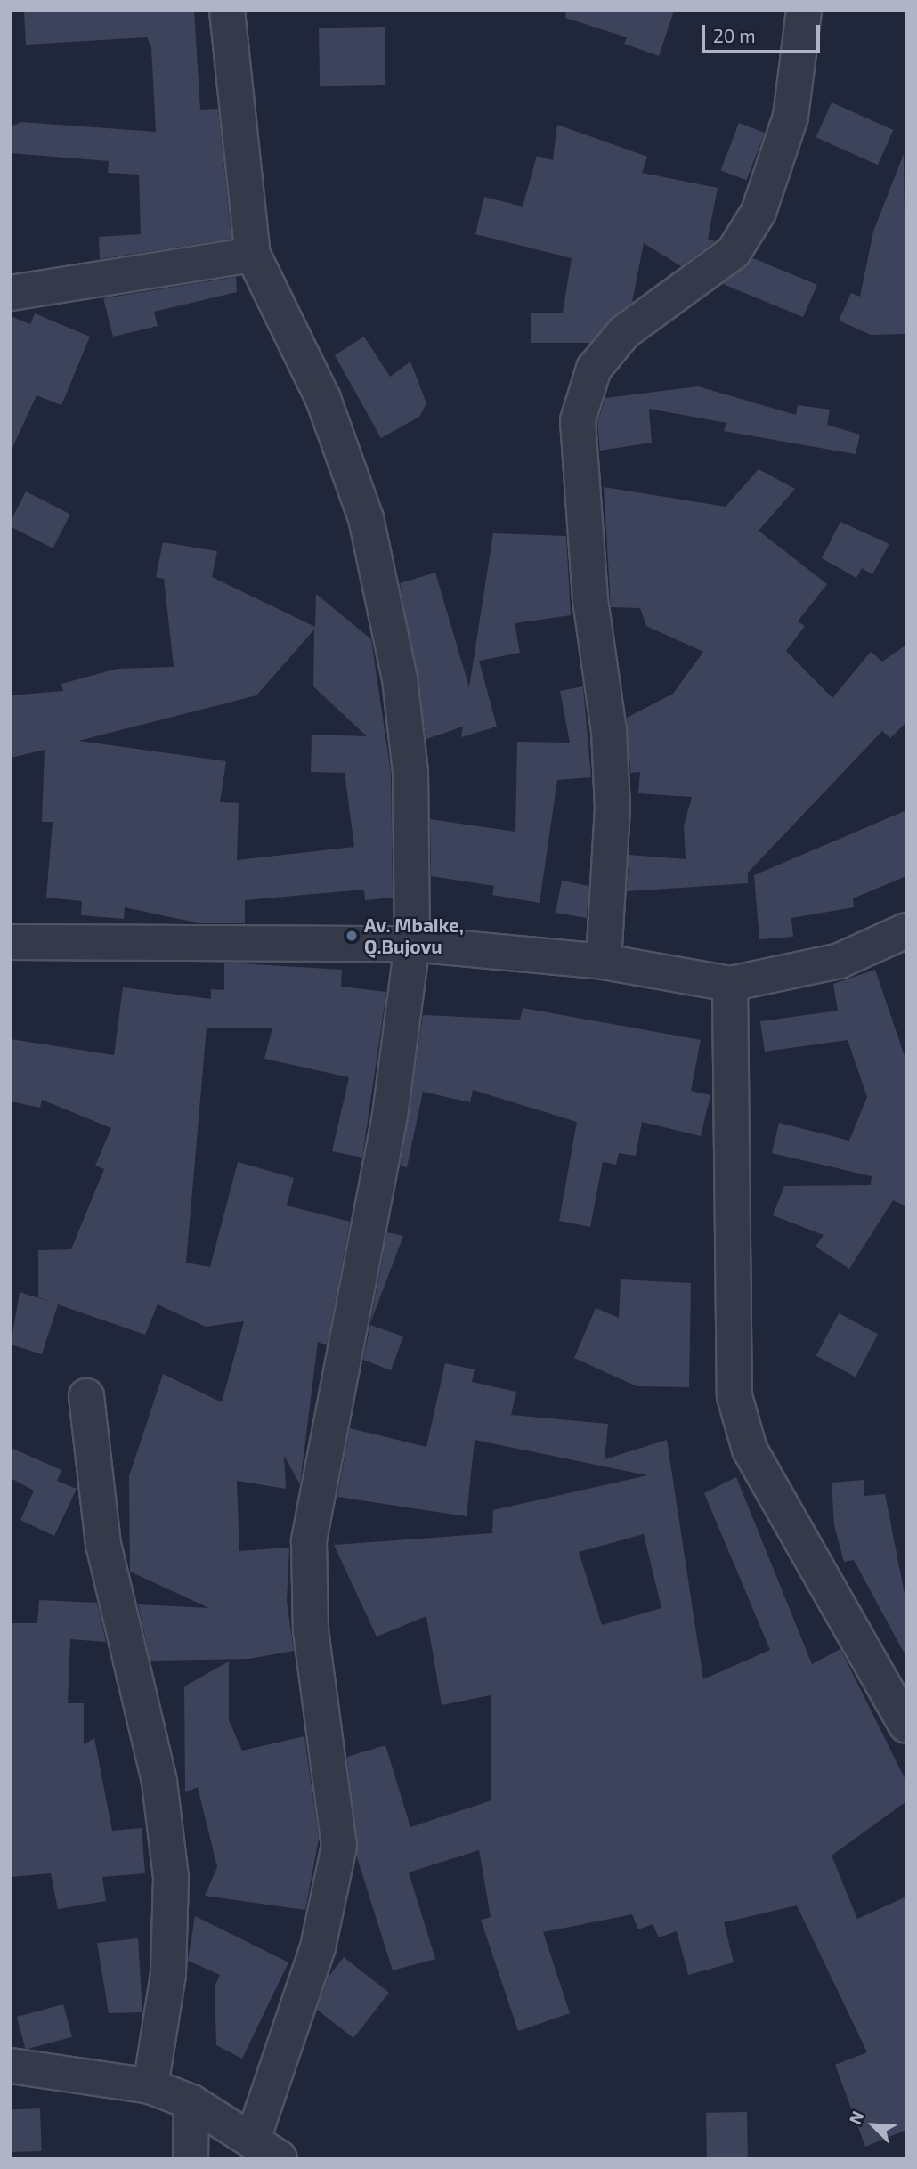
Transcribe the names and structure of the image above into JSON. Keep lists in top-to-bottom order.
{
  "places": ["Av. Mbaike, Q.Bujovu"],
  "scale_bar": "20 m",
  "north": "top left"
}
